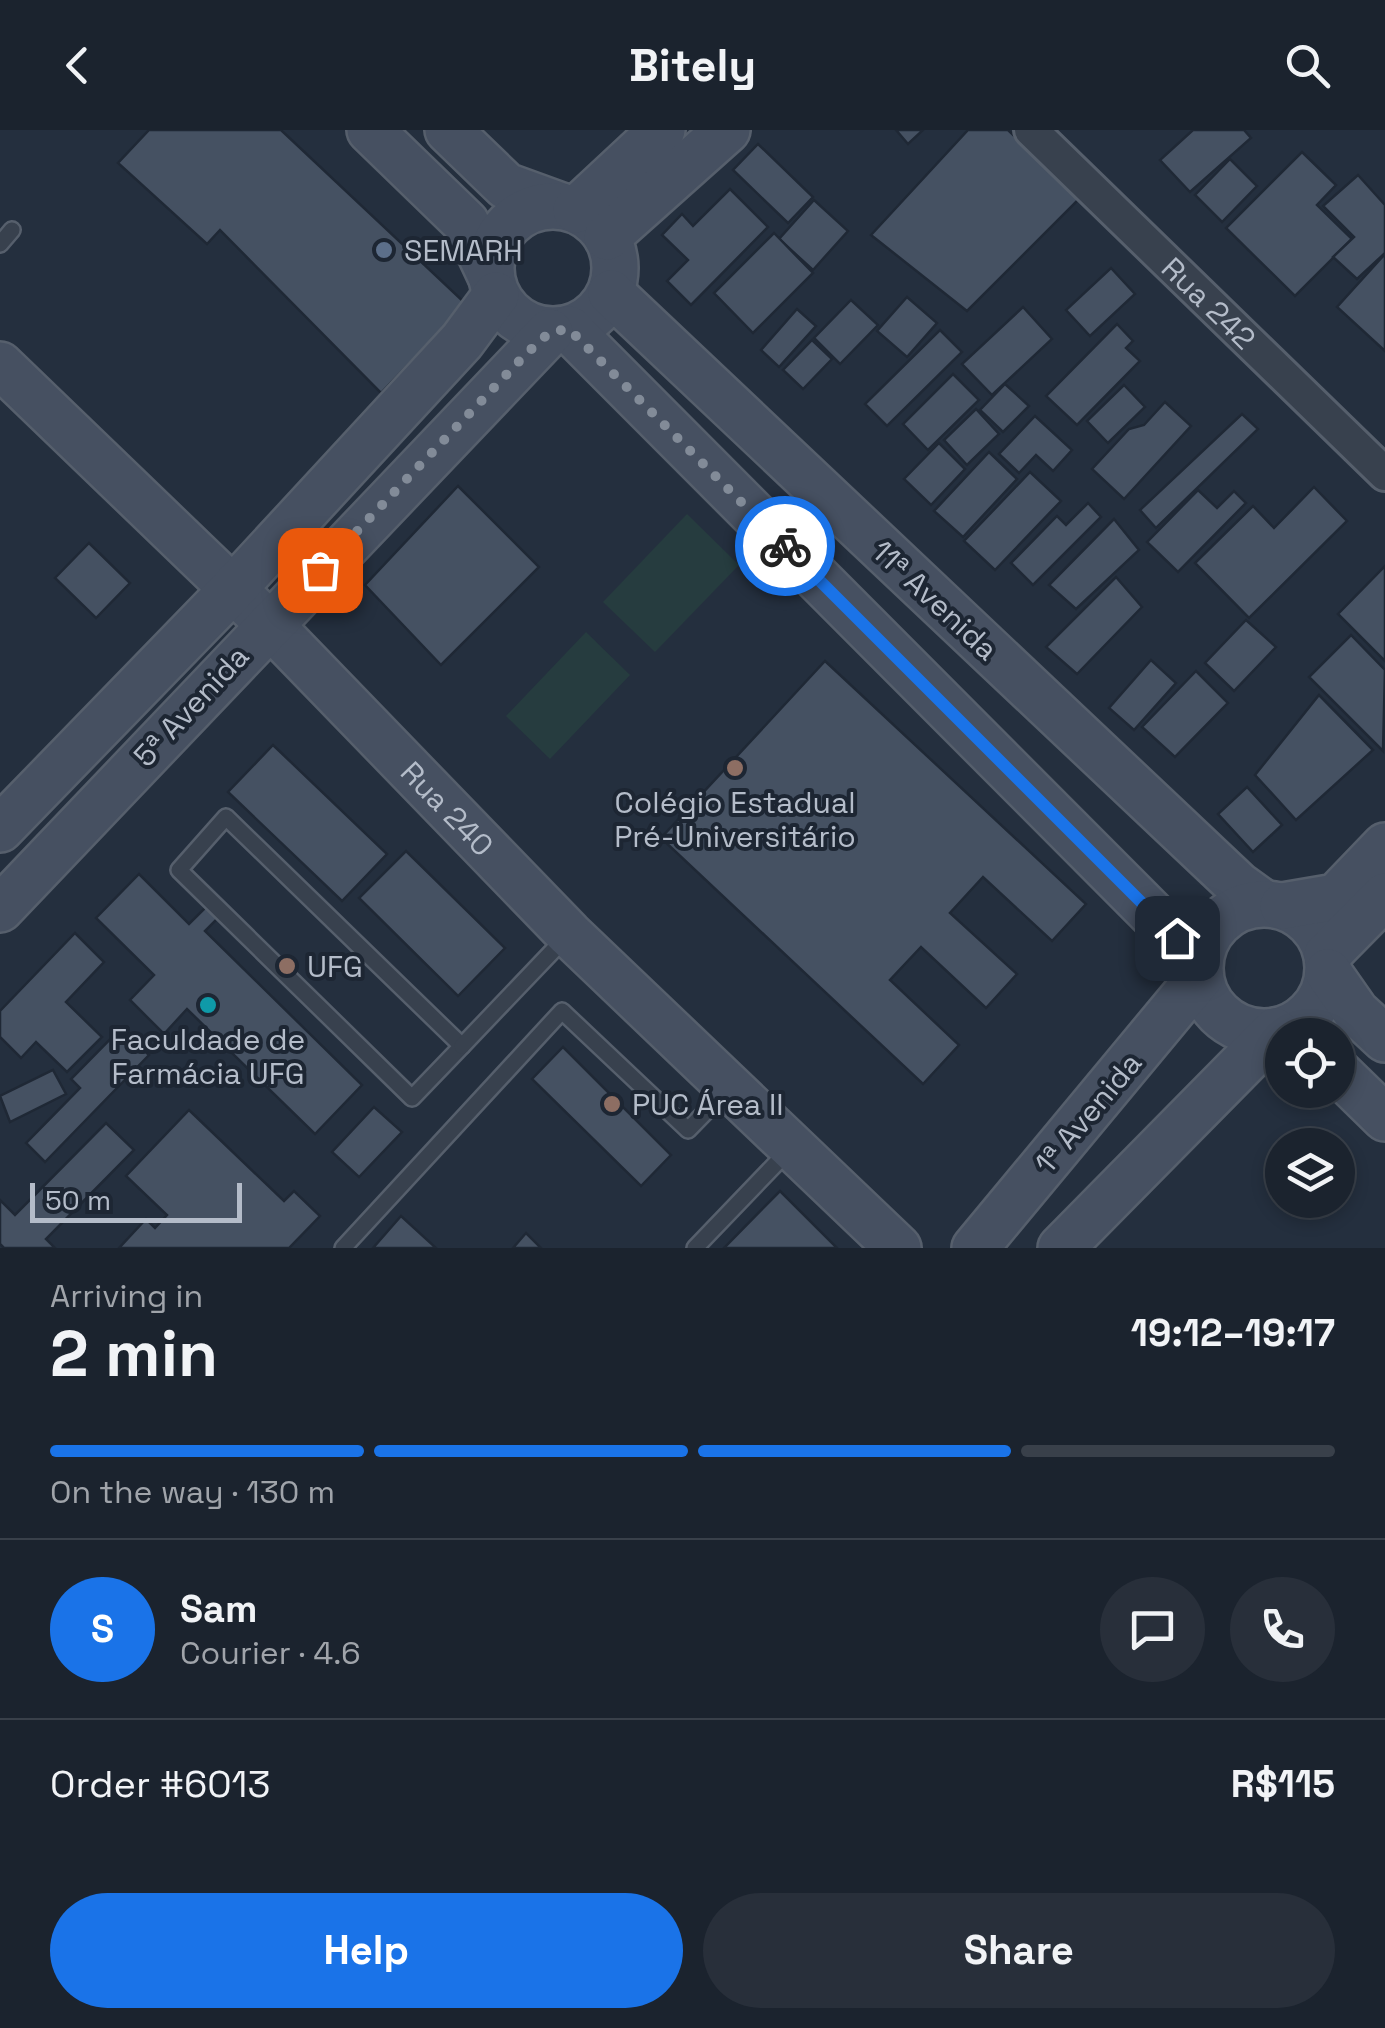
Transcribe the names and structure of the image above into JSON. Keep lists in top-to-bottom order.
{
  "streets": {
    "main road": [
      "11ª Avenida",
      "5ª Avenida",
      "Rua 240",
      "1ª Avenida"
    ],
    "street": ["Rua 242"]
  },
  "crossings": [
    ["11ª Avenida", "5ª Avenida"],
    ["5ª Avenida", "Rua 240"]
  ],
  "places": [
    "SEMARH",
    "Colégio Estadual Pré-Universitário",
    "UFG",
    "Faculdade de Farmácia UFG",
    "PUC Área II"
  ],
  "scale_bar": "50 m",
  "page": {
    "header": "Bitely",
    "scale": "50 m",
    "heading": ["2 min", "Arriving in", "19:12–19:17"],
    "panel": [
      "Sam",
      "Courier · 4.6",
      "Order #6013",
      "R$115"
    ],
    "bar": "On the way · 130 m",
    "round": "S",
    "buttons": ["Help", "Share"]
  }
}
